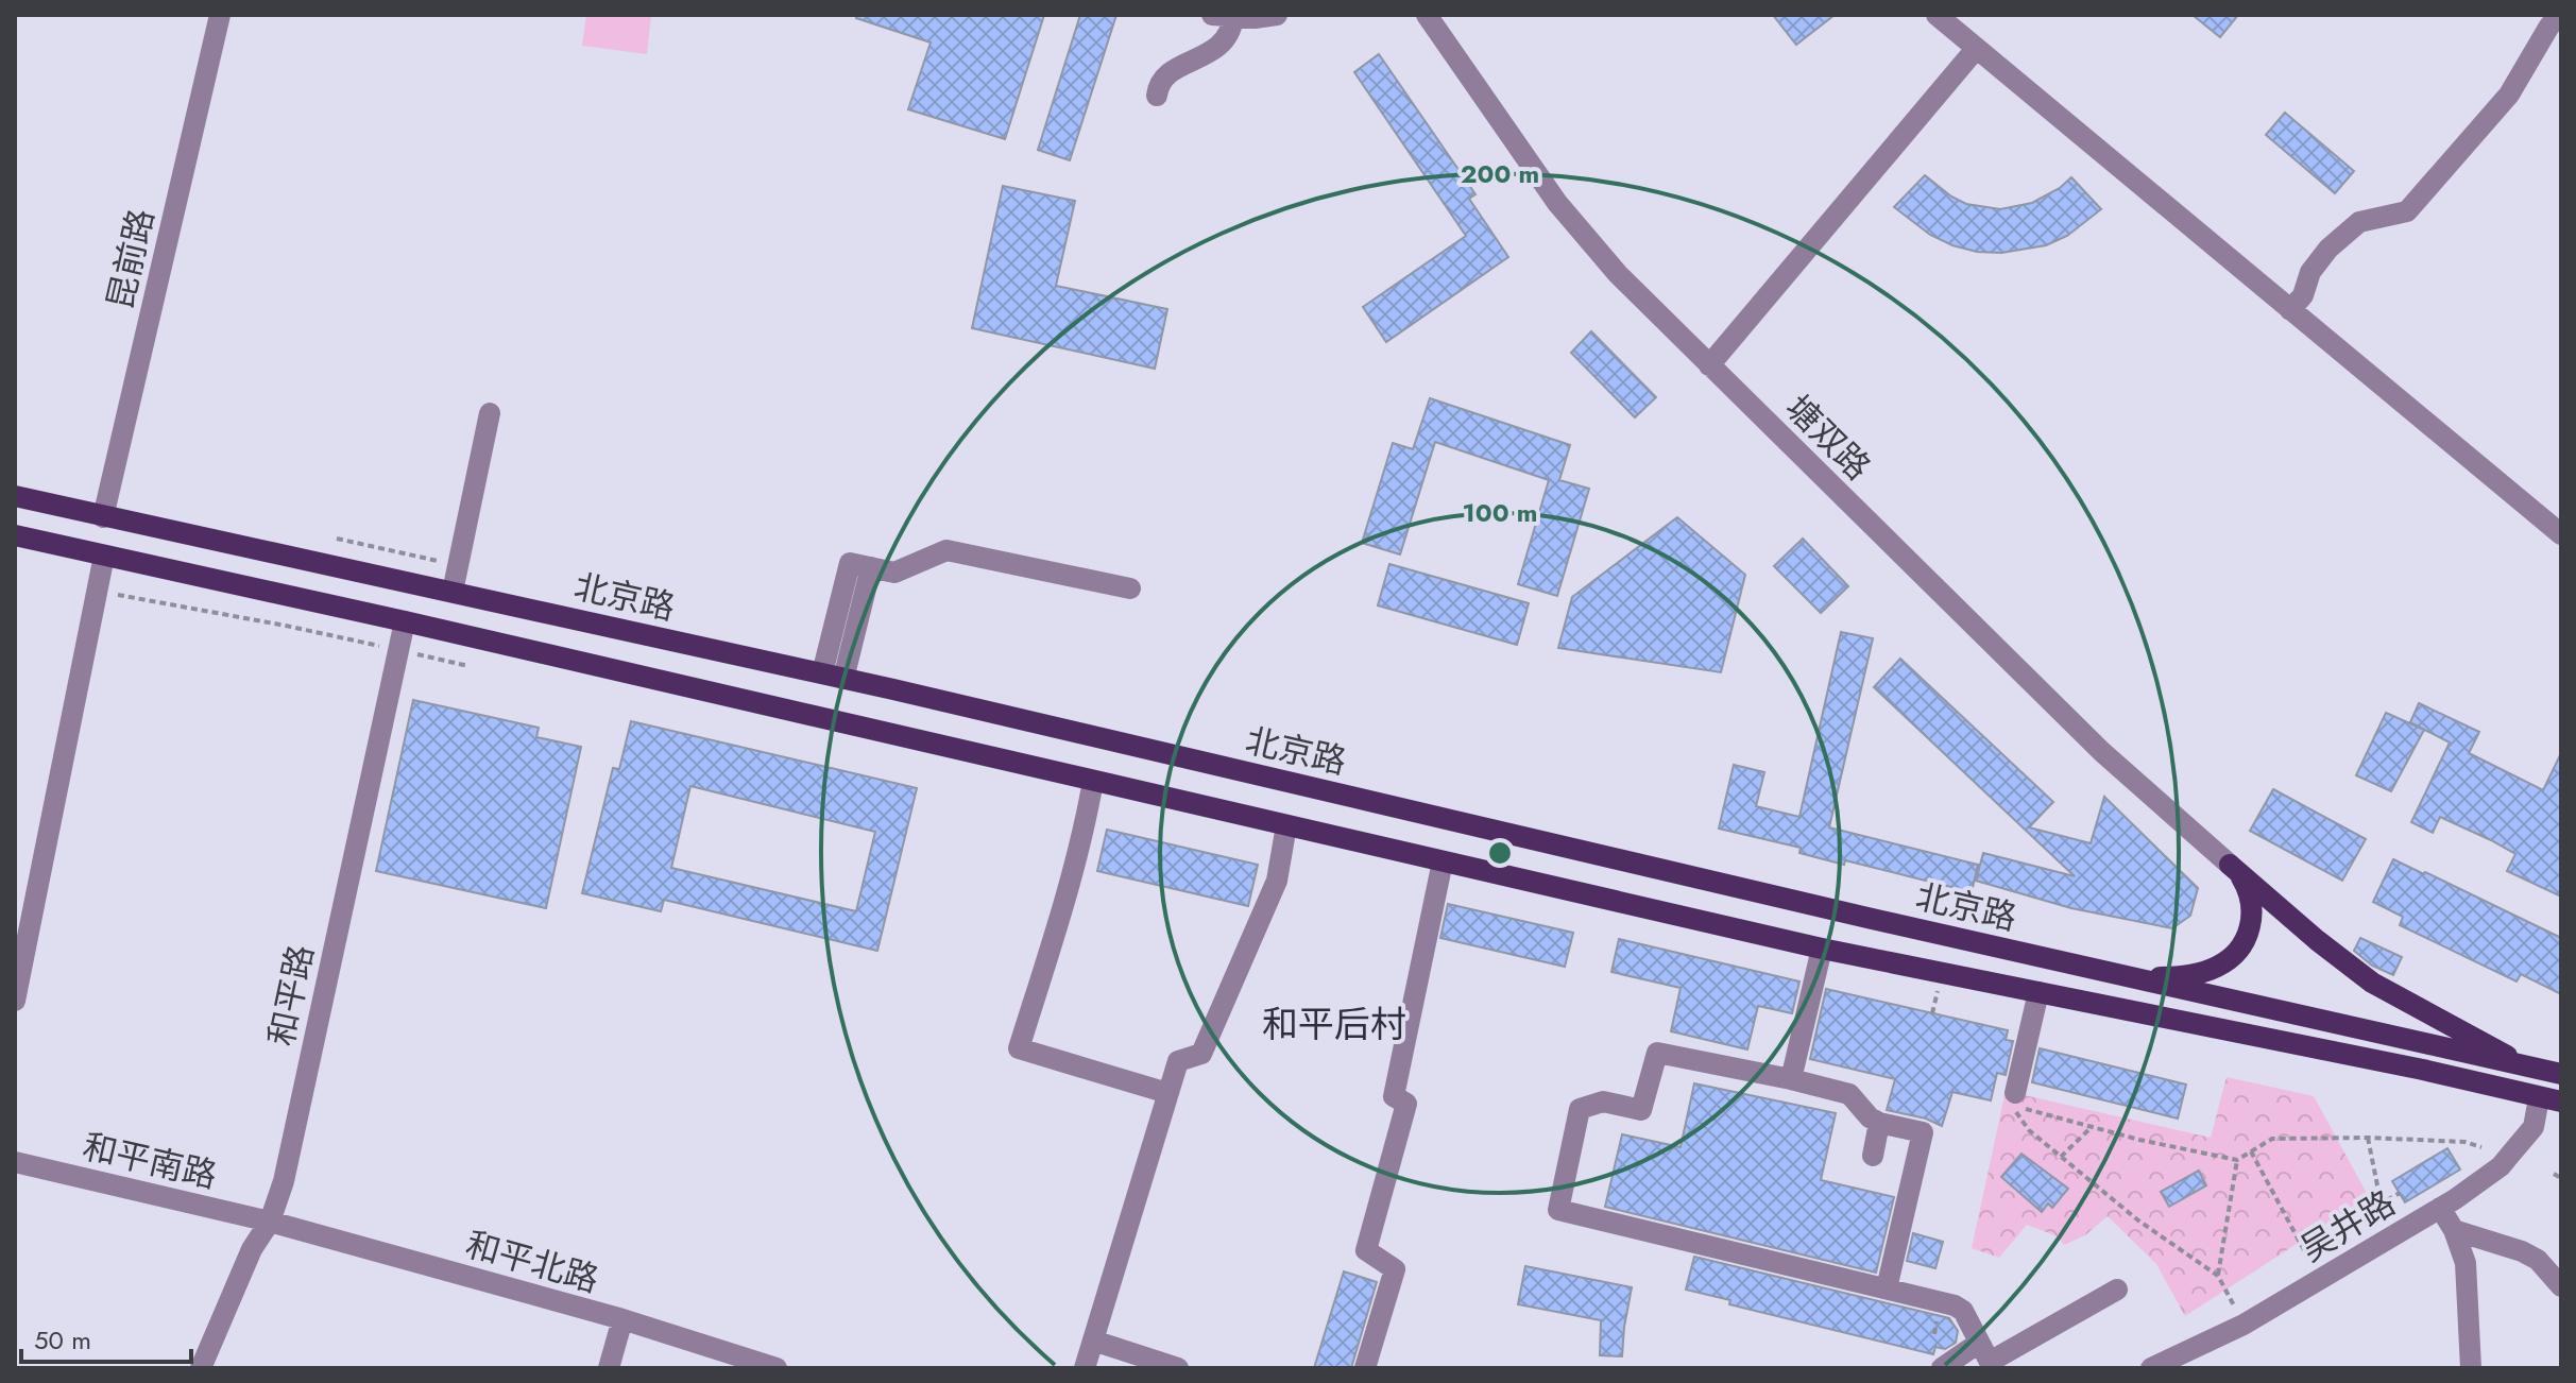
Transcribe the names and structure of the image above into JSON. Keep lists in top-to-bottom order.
{
  "streets": {
    "main road": ["北京路"],
    "street": [
      "昆前路",
      "塘双路",
      "和平路",
      "和平南路",
      "吴井路",
      "和平北路"
    ]
  },
  "crossings": [
    ["昆前路", "北京路"],
    ["北京路", "和平路"],
    ["北京路", "吴井路"],
    ["和平路", "和平南路"],
    ["和平路", "和平北路"],
    ["和平南路", "和平北路"]
  ],
  "districts": ["和平后村"],
  "scale_bar": "50 m",
  "rings": ["200 m", "100 m"]
}
